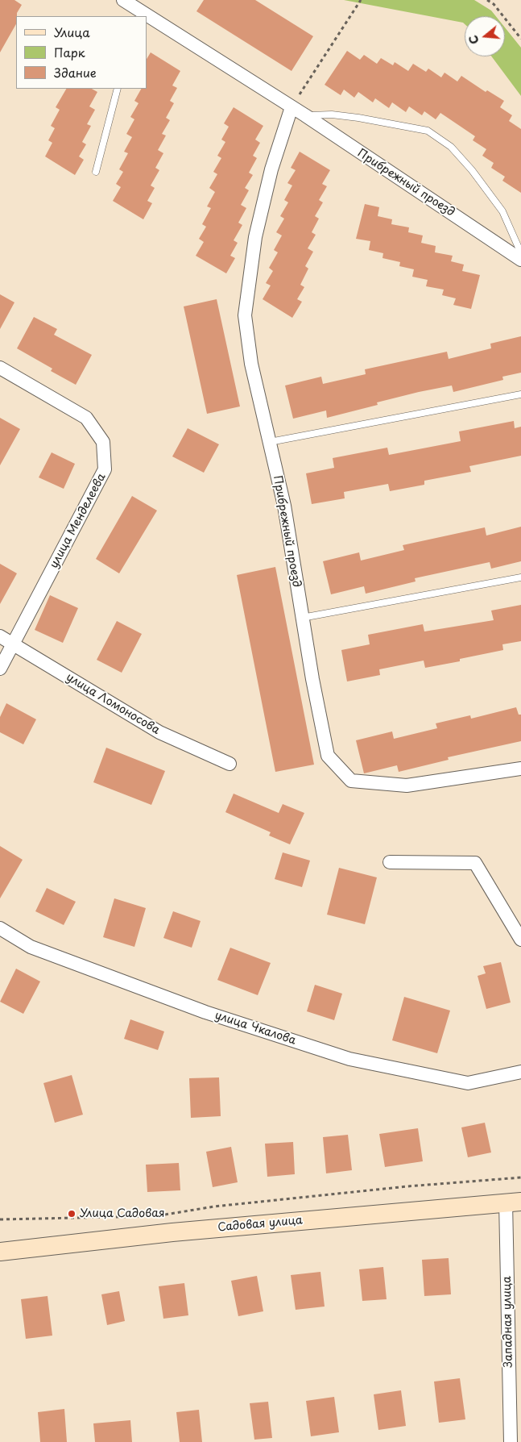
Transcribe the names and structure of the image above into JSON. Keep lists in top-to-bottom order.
{
  "streets": {
    "street": [
      "Прибрежный проезд",
      "улица Менделеева",
      "улица Ломоносова",
      "улица Чкалова",
      "Садовая улица",
      "Западная улица"
    ]
  },
  "crossings": [
    ["улица Менделеева", "улица Ломоносова"],
    ["Садовая улица", "Западная улица"]
  ],
  "places": ["Улица Садовая"],
  "legend": ["Улица", "Парк", "Здание"],
  "north": "left"
}
